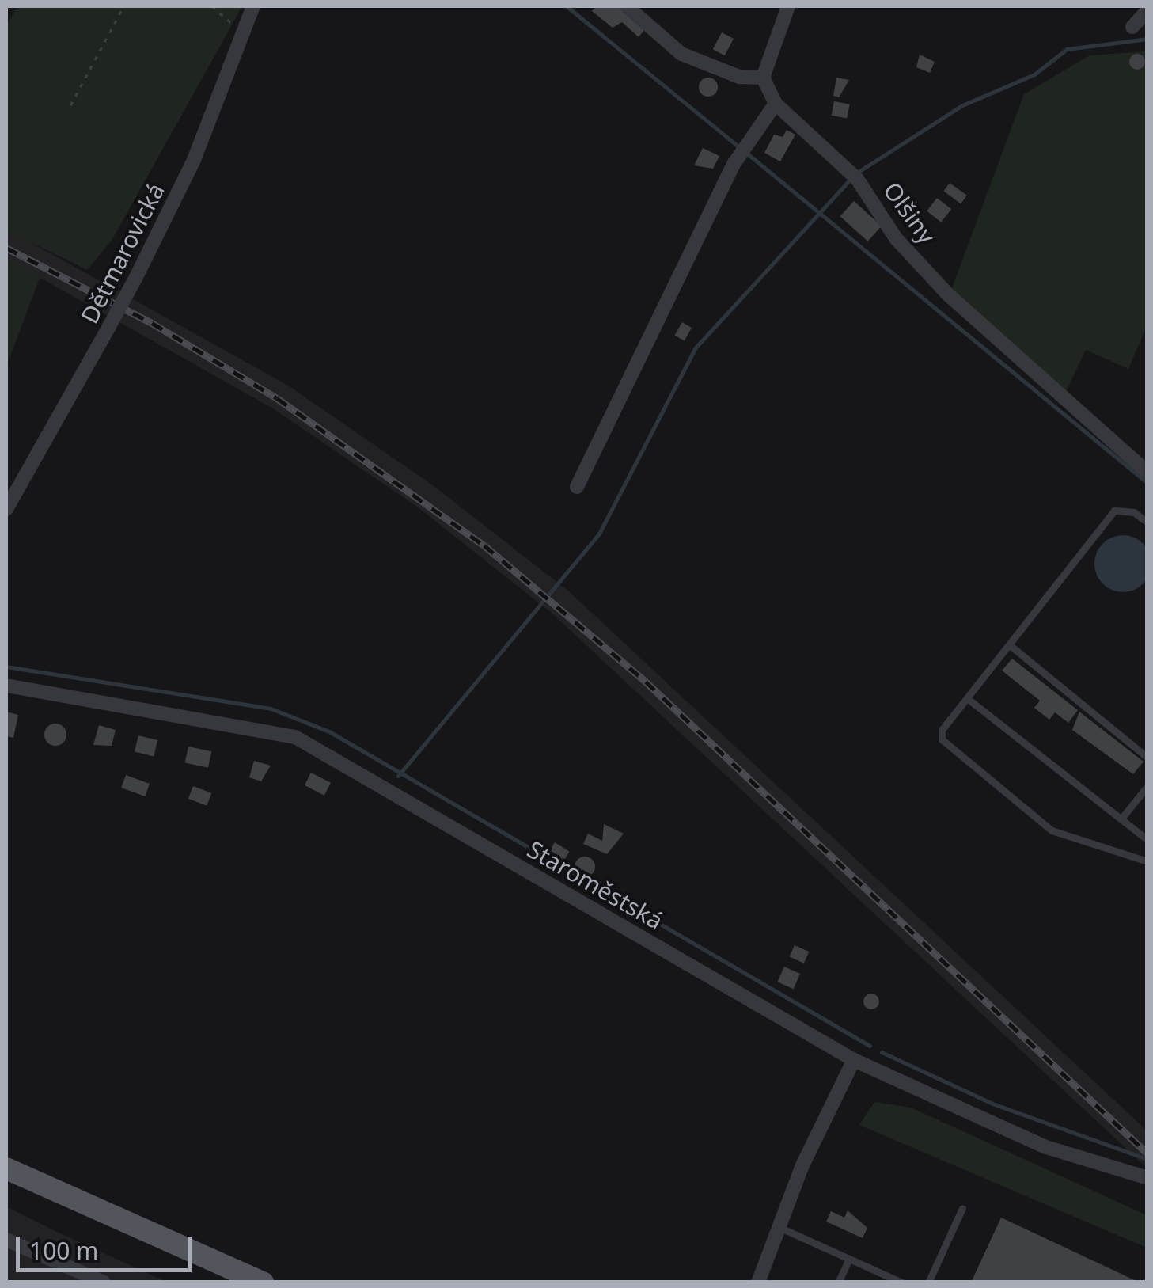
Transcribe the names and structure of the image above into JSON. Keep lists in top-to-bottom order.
{
  "streets": {
    "street": ["Olšiny", "Dětmarovická", "Staroměstská"]
  },
  "scale_bar": "100 m"
}
